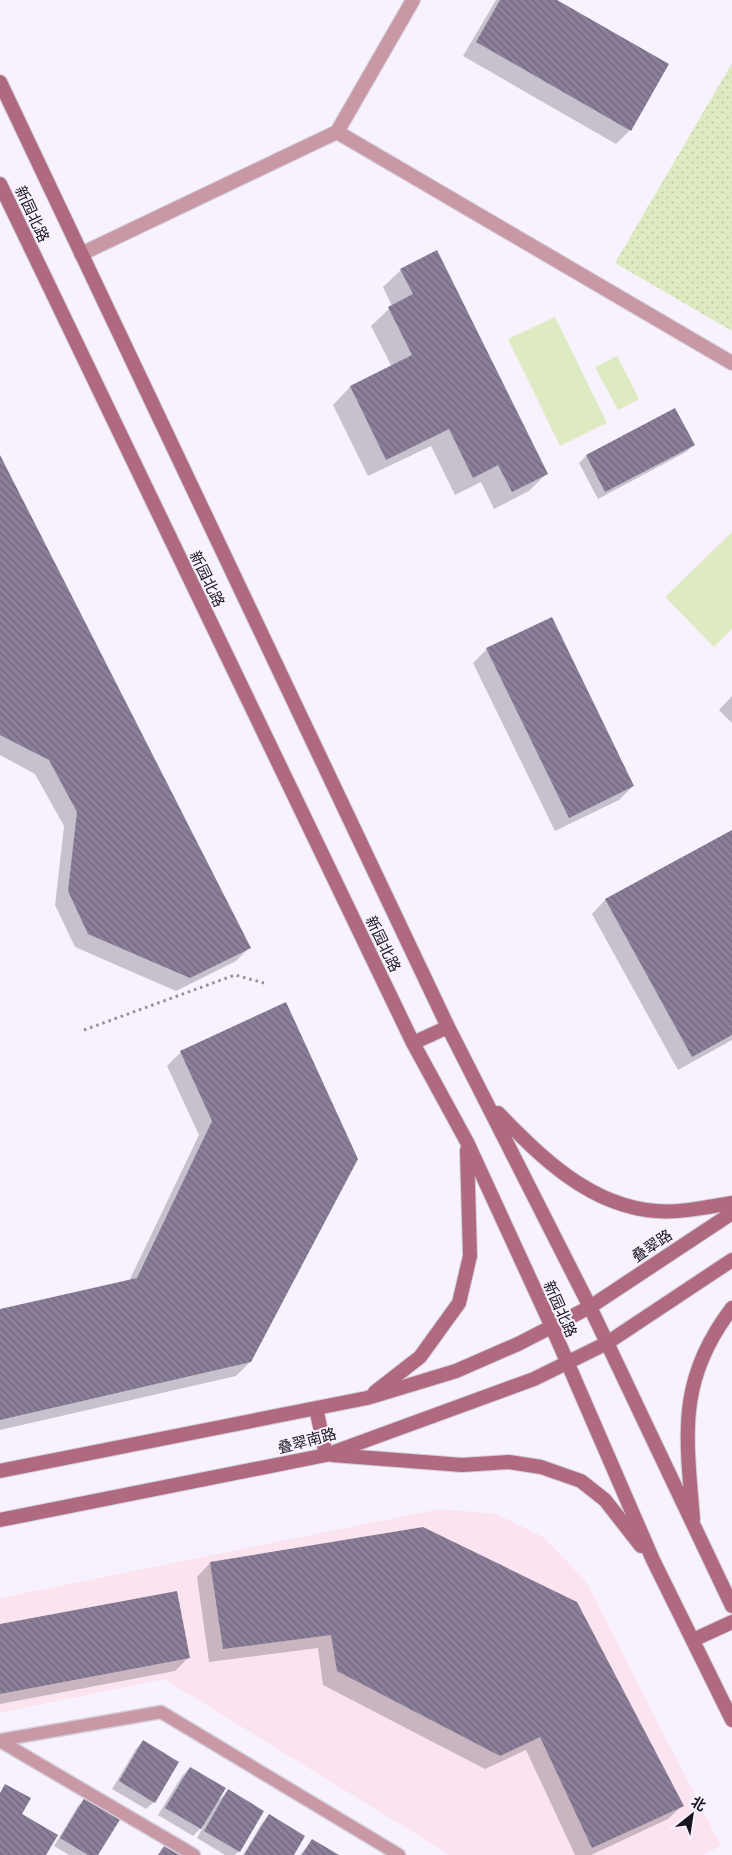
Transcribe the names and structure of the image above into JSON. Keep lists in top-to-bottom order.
{
  "streets": {
    "main road": ["新园北路", "叠翠路", "叠翠南路"]
  },
  "crossings": [
    ["新园北路", "叠翠路"],
    ["新园北路", "叠翠南路"],
    ["叠翠路", "叠翠南路"]
  ],
  "north": "top right"
}
